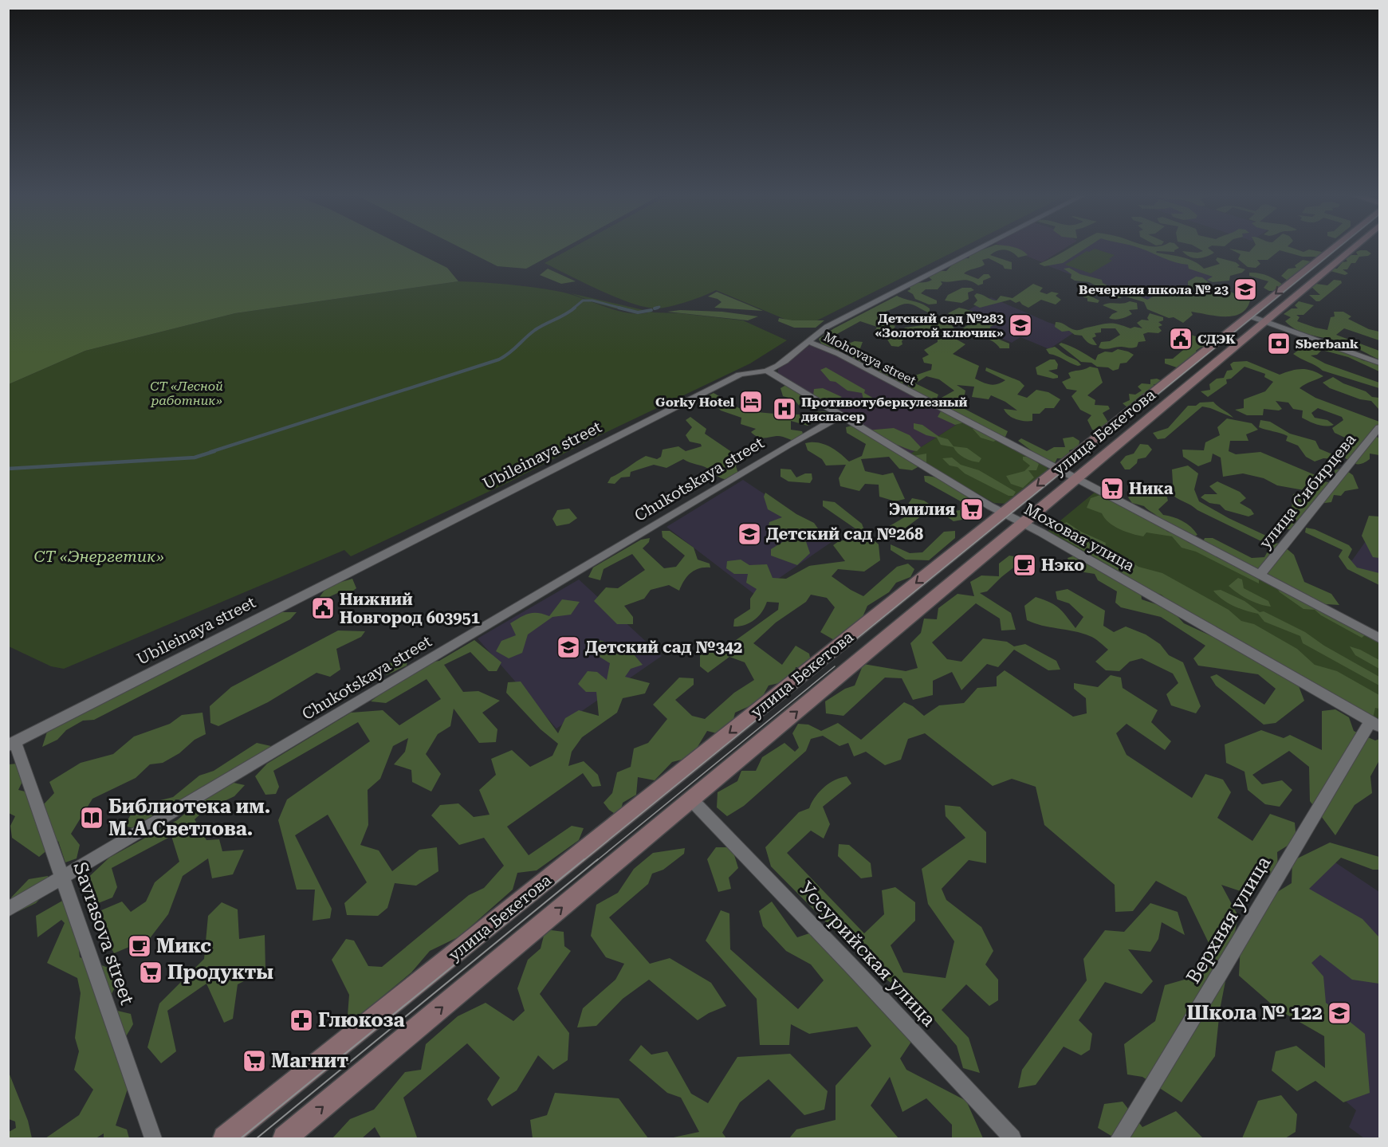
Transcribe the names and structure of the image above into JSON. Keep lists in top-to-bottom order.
{
  "streets": {
    "main road": ["улица Бекетова"],
    "street": [
      "Ubileinaya street",
      "Chukotskaya street",
      "улица Сибирцева",
      "Моховая улица",
      "Верхняя улица",
      "Savrasova street",
      "Уссурийская улица"
    ]
  },
  "crossings": [
    ["улица Бекетова", "Моховая улица"],
    ["улица Бекетова", "Уссурийская улица"],
    ["Ubileinaya street", "Моховая улица"],
    ["Ubileinaya street", "Savrasova street"],
    ["Chukotskaya street", "Моховая улица"],
    ["Chukotskaya street", "Savrasova street"],
    ["Моховая улица", "Верхняя улица"]
  ],
  "parks": ["СТ «Лесной работник»", "СТ «Энергетик»"],
  "places": {
    "school or university": [
      "Вечерняя школа № 23",
      "Детский сад №283 «Золотой ключик»",
      "Детский сад №268",
      "Детский сад №342",
      "Школа № 122"
    ],
    "public building": ["СДЭК", "Нижний Новгород 603951"],
    "bank": ["Sberbank"],
    "hotel": ["Gorky Hotel"],
    "hospital": ["Противотуберкулезный диспасер"],
    "supermarket": [
      "Ника",
      "Эмилия",
      "Продукты",
      "Магнит"
    ],
    "cafe": ["Нэко", "Микс"],
    "library": ["Библиотека им. М.А.Светлова."],
    "pharmacy": ["Глюкоза"]
  }
}
